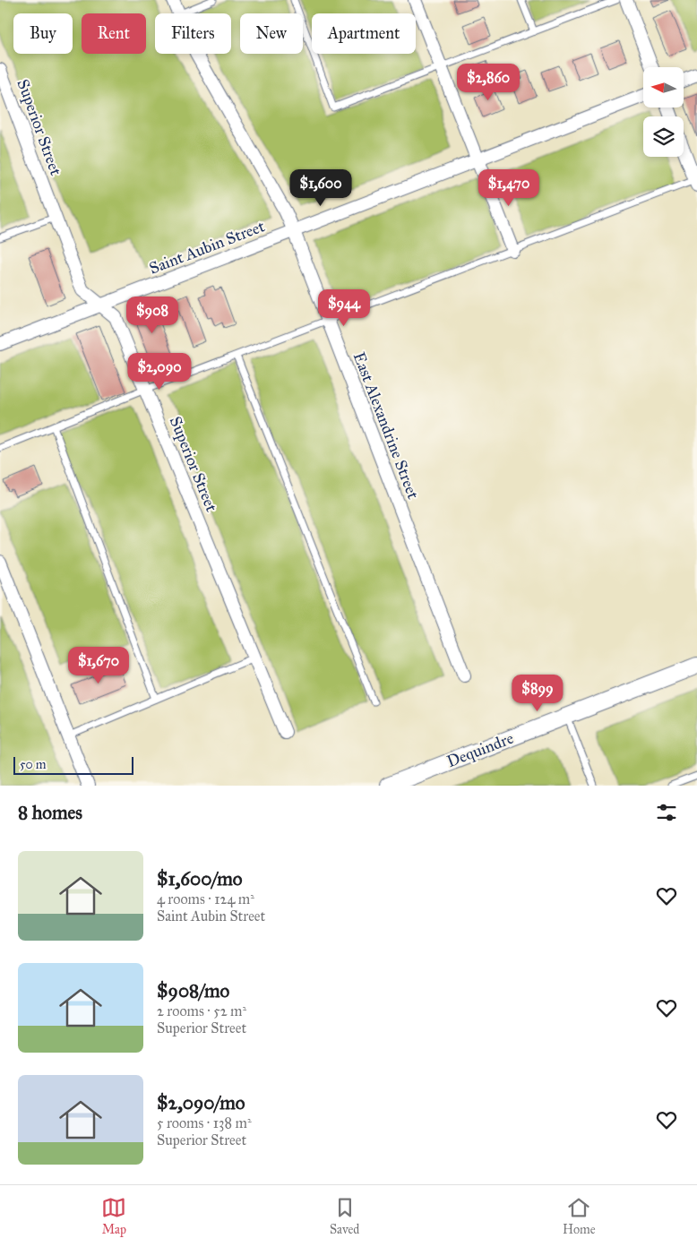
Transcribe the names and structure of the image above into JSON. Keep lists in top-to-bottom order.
{
  "streets": {
    "street": [
      "Superior Street",
      "Saint Aubin Street",
      "East Alexandrine Street",
      "Dequindre"
    ]
  },
  "crossings": [
    ["Superior Street", "Saint Aubin Street"],
    ["Saint Aubin Street", "East Alexandrine Street"]
  ],
  "scale_bar": "50 m",
  "north": "left",
  "page": {
    "chip": [
      "Buy",
      "Rent",
      "Filters",
      "New",
      "Apartment"
    ],
    "price": [
      "$2,860",
      "$1,600",
      "$1,470",
      "$944",
      "$908",
      "$2,090",
      "$1,670",
      "$899"
    ],
    "scale": "50 m",
    "heading": "8 homes",
    "list": [
      {
        "name": "$1,600/mo",
        "note": "4 rooms · 124 m² · Saint Aubin Street"
      },
      {
        "name": "$908/mo",
        "note": "2 rooms · 52 m² · Superior Street"
      },
      {
        "name": "$2,090/mo",
        "note": "5 rooms · 138 m² · Superior Street"
      }
    ],
    "tabs": ["Map", "Saved", "Home"]
  }
}
